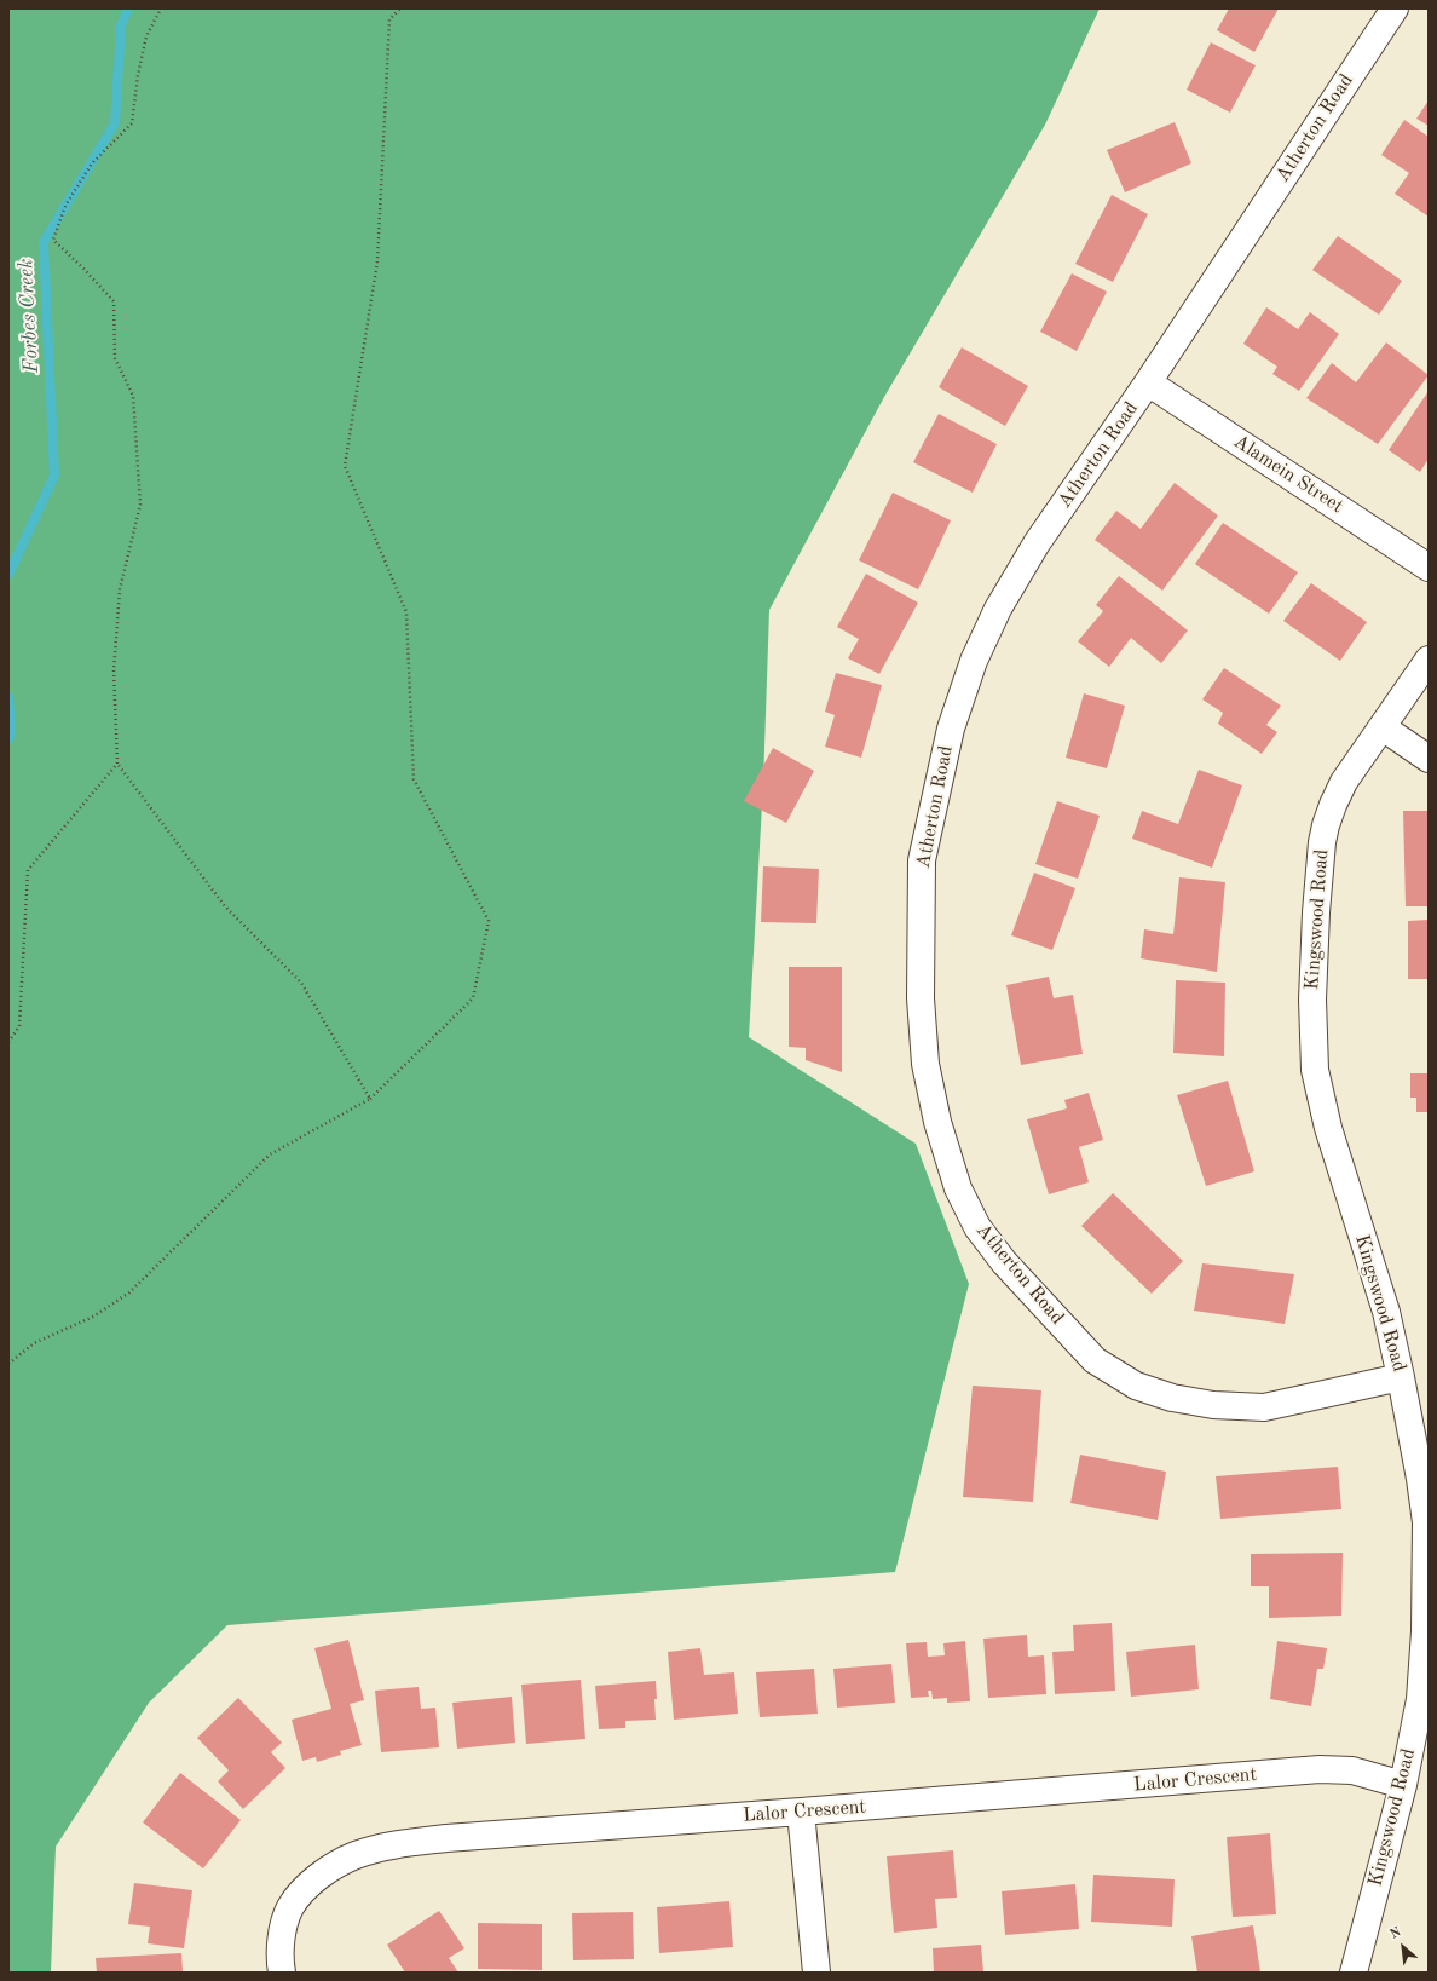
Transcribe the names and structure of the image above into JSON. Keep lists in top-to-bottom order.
{
  "streets": {
    "street": [
      "Atherton Road",
      "Alamein Street",
      "Kingswood Road",
      "Lalor Crescent"
    ]
  },
  "crossings": [
    ["Atherton Road", "Alamein Street"],
    ["Atherton Road", "Kingswood Road"],
    ["Kingswood Road", "Lalor Crescent"]
  ],
  "water": ["Forbes Creek"],
  "north": "top left"
}
